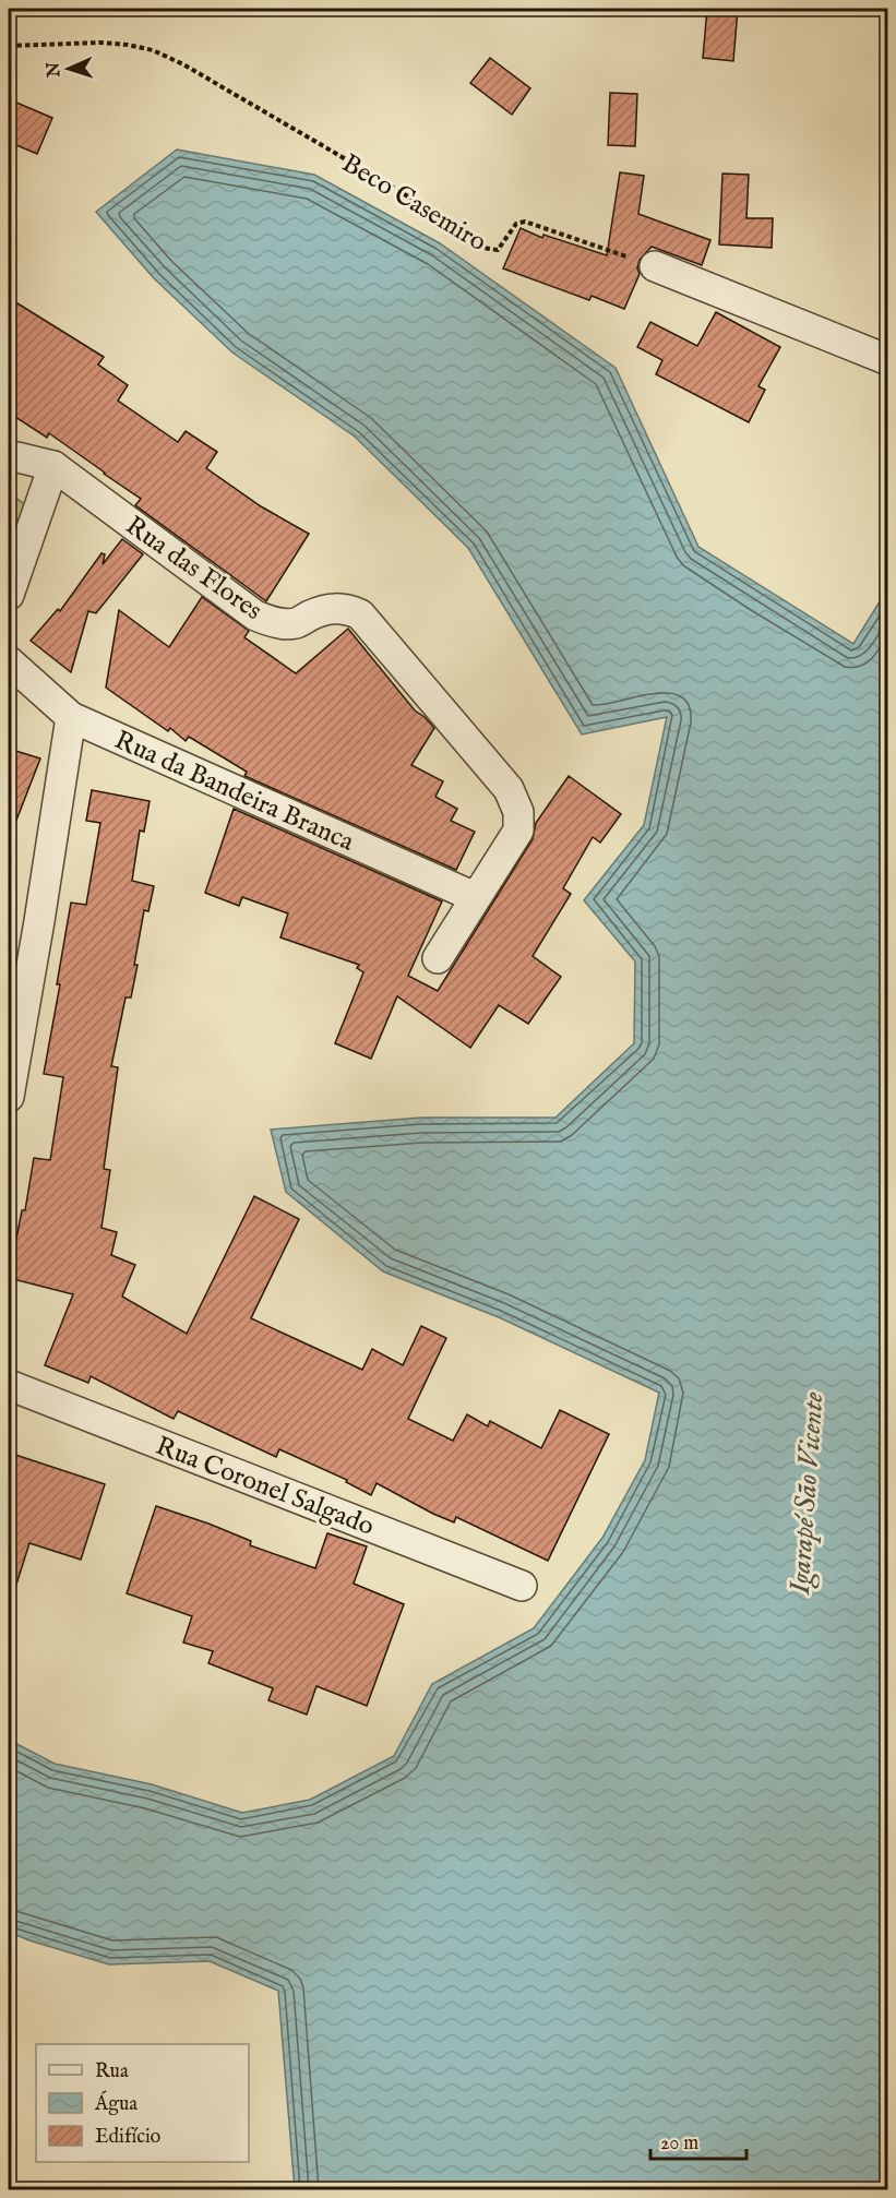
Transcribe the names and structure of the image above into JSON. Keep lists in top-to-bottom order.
{
  "streets": {
    "street": ["Rua das Flores", "Rua da Bandeira Branca", "Rua Coronel Salgado"],
    "path": ["Beco Casemiro"]
  },
  "crossings": [
    ["Rua das Flores", "Rua da Bandeira Branca"]
  ],
  "water": ["Igarapé São Vicente"],
  "legend": ["Rua", "Água", "Edifício"],
  "scale_bar": "20 m",
  "north": "left"
}
